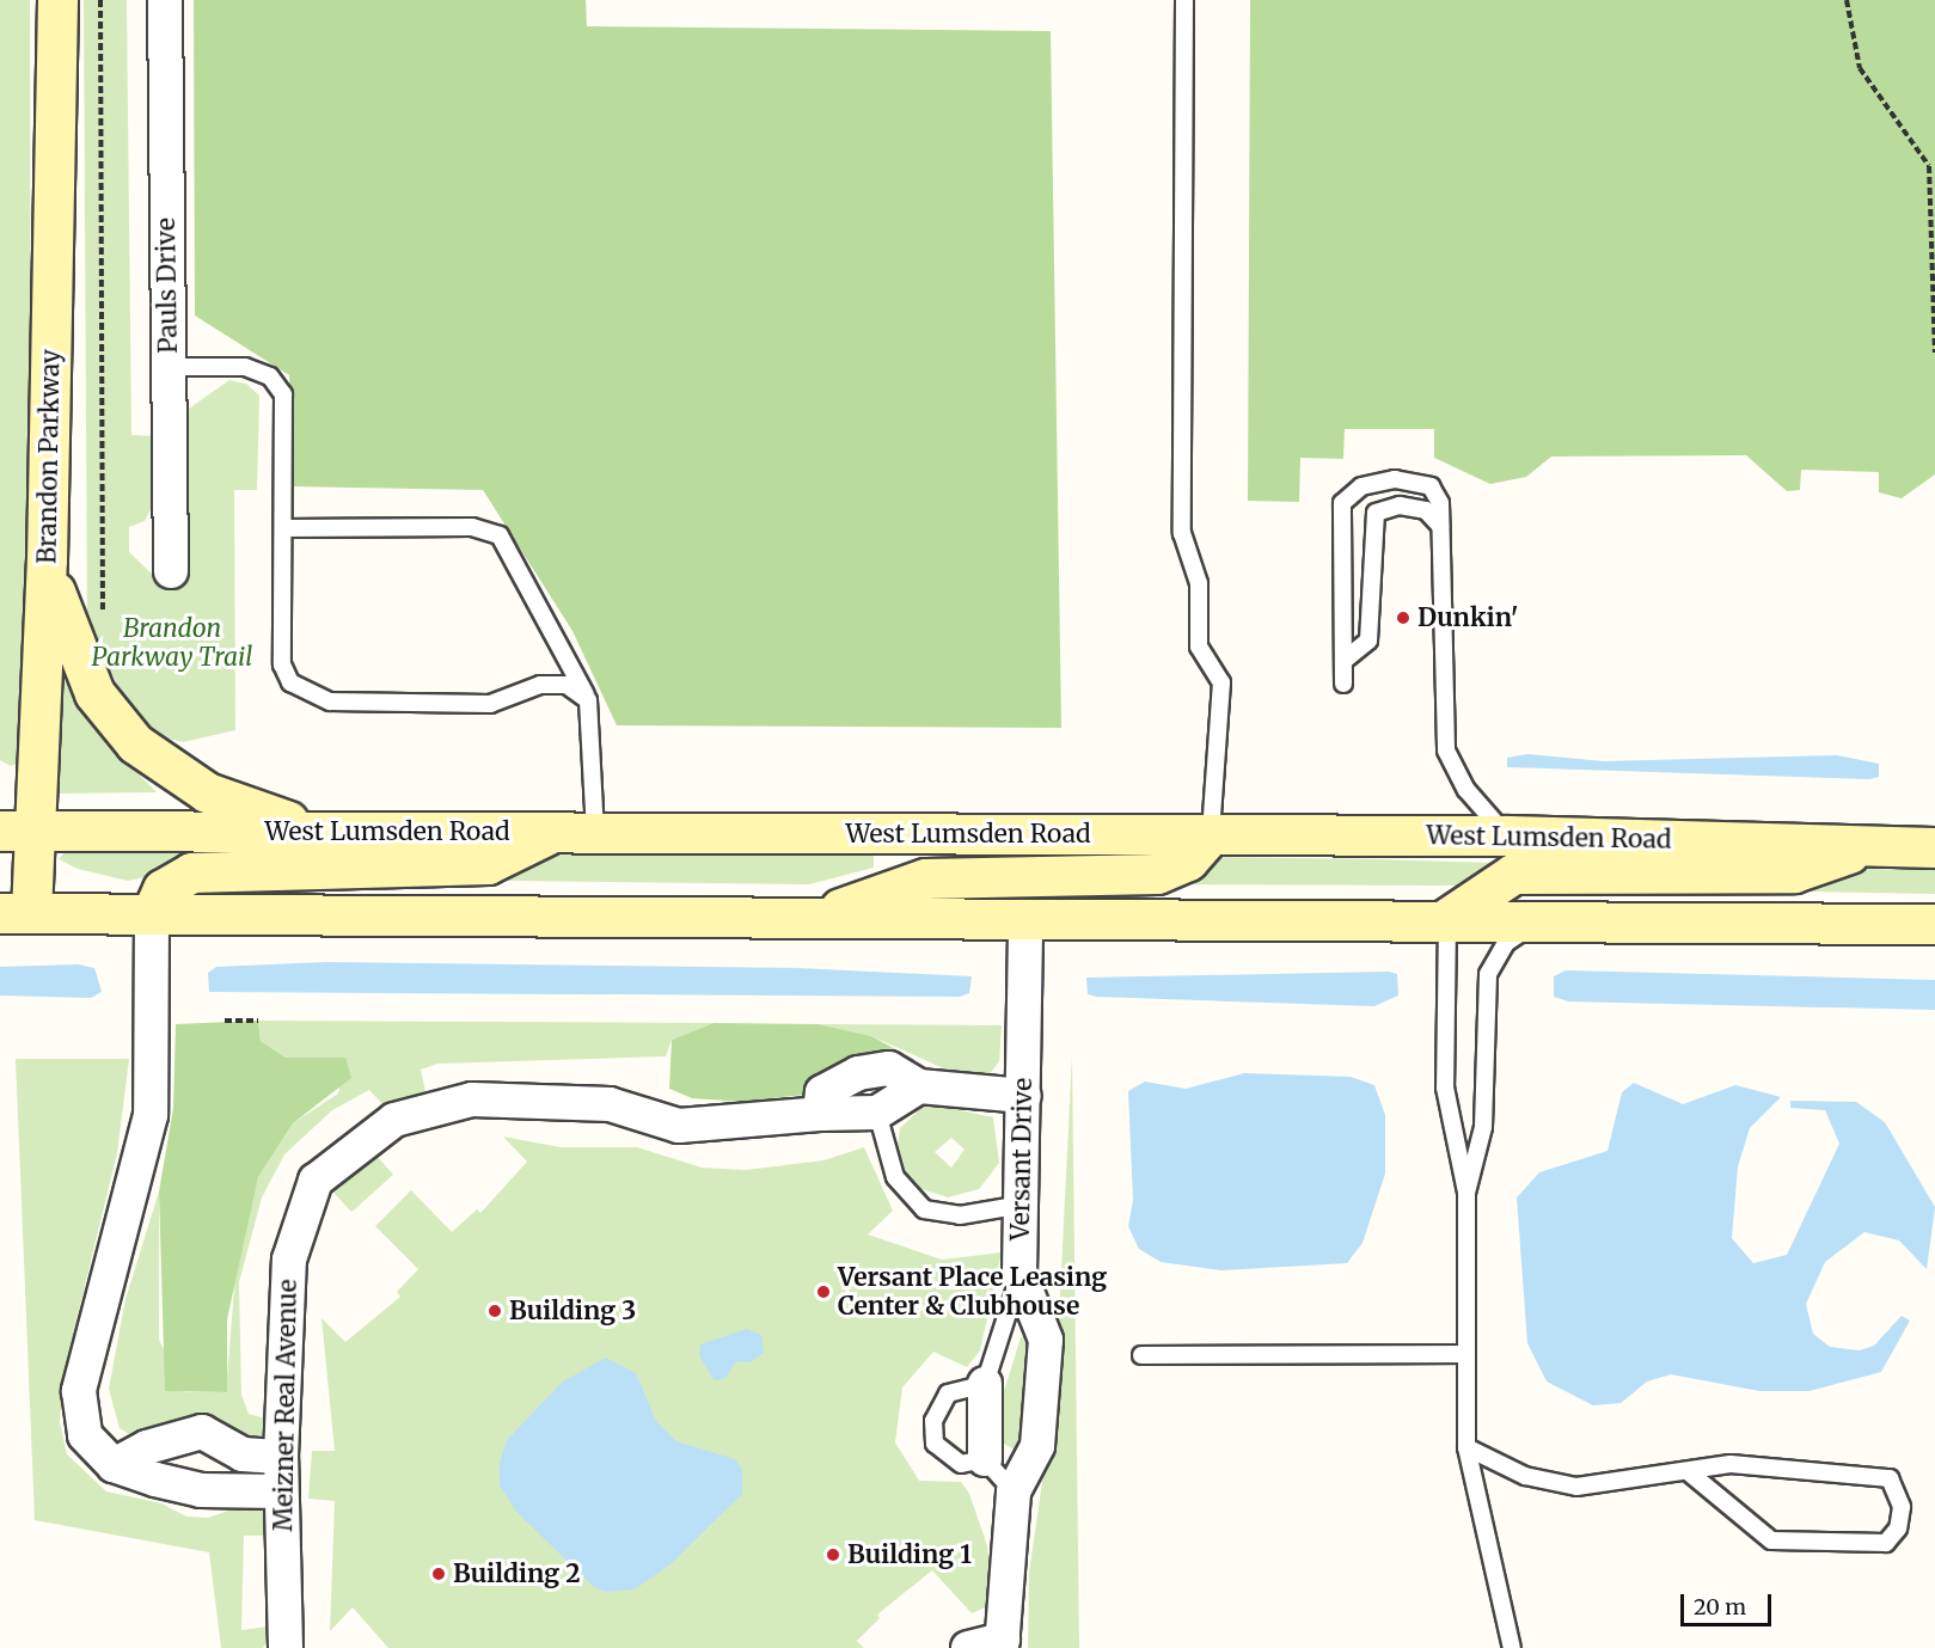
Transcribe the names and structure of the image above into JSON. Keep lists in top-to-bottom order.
{
  "streets": {
    "main road": ["Brandon Parkway", "West Lumsden Road"],
    "street": ["Pauls Drive", "Versant Drive", "Meizner Real Avenue"]
  },
  "crossings": [
    ["Brandon Parkway", "West Lumsden Road"],
    ["Versant Drive", "Meizner Real Avenue"]
  ],
  "parks": ["Brandon Parkway Trail"],
  "places": [
    "Dunkin'",
    "Versant Place Leasing Center & Clubhouse",
    "Building 3",
    "Building 1",
    "Building 2"
  ],
  "scale_bar": "20 m"
}
